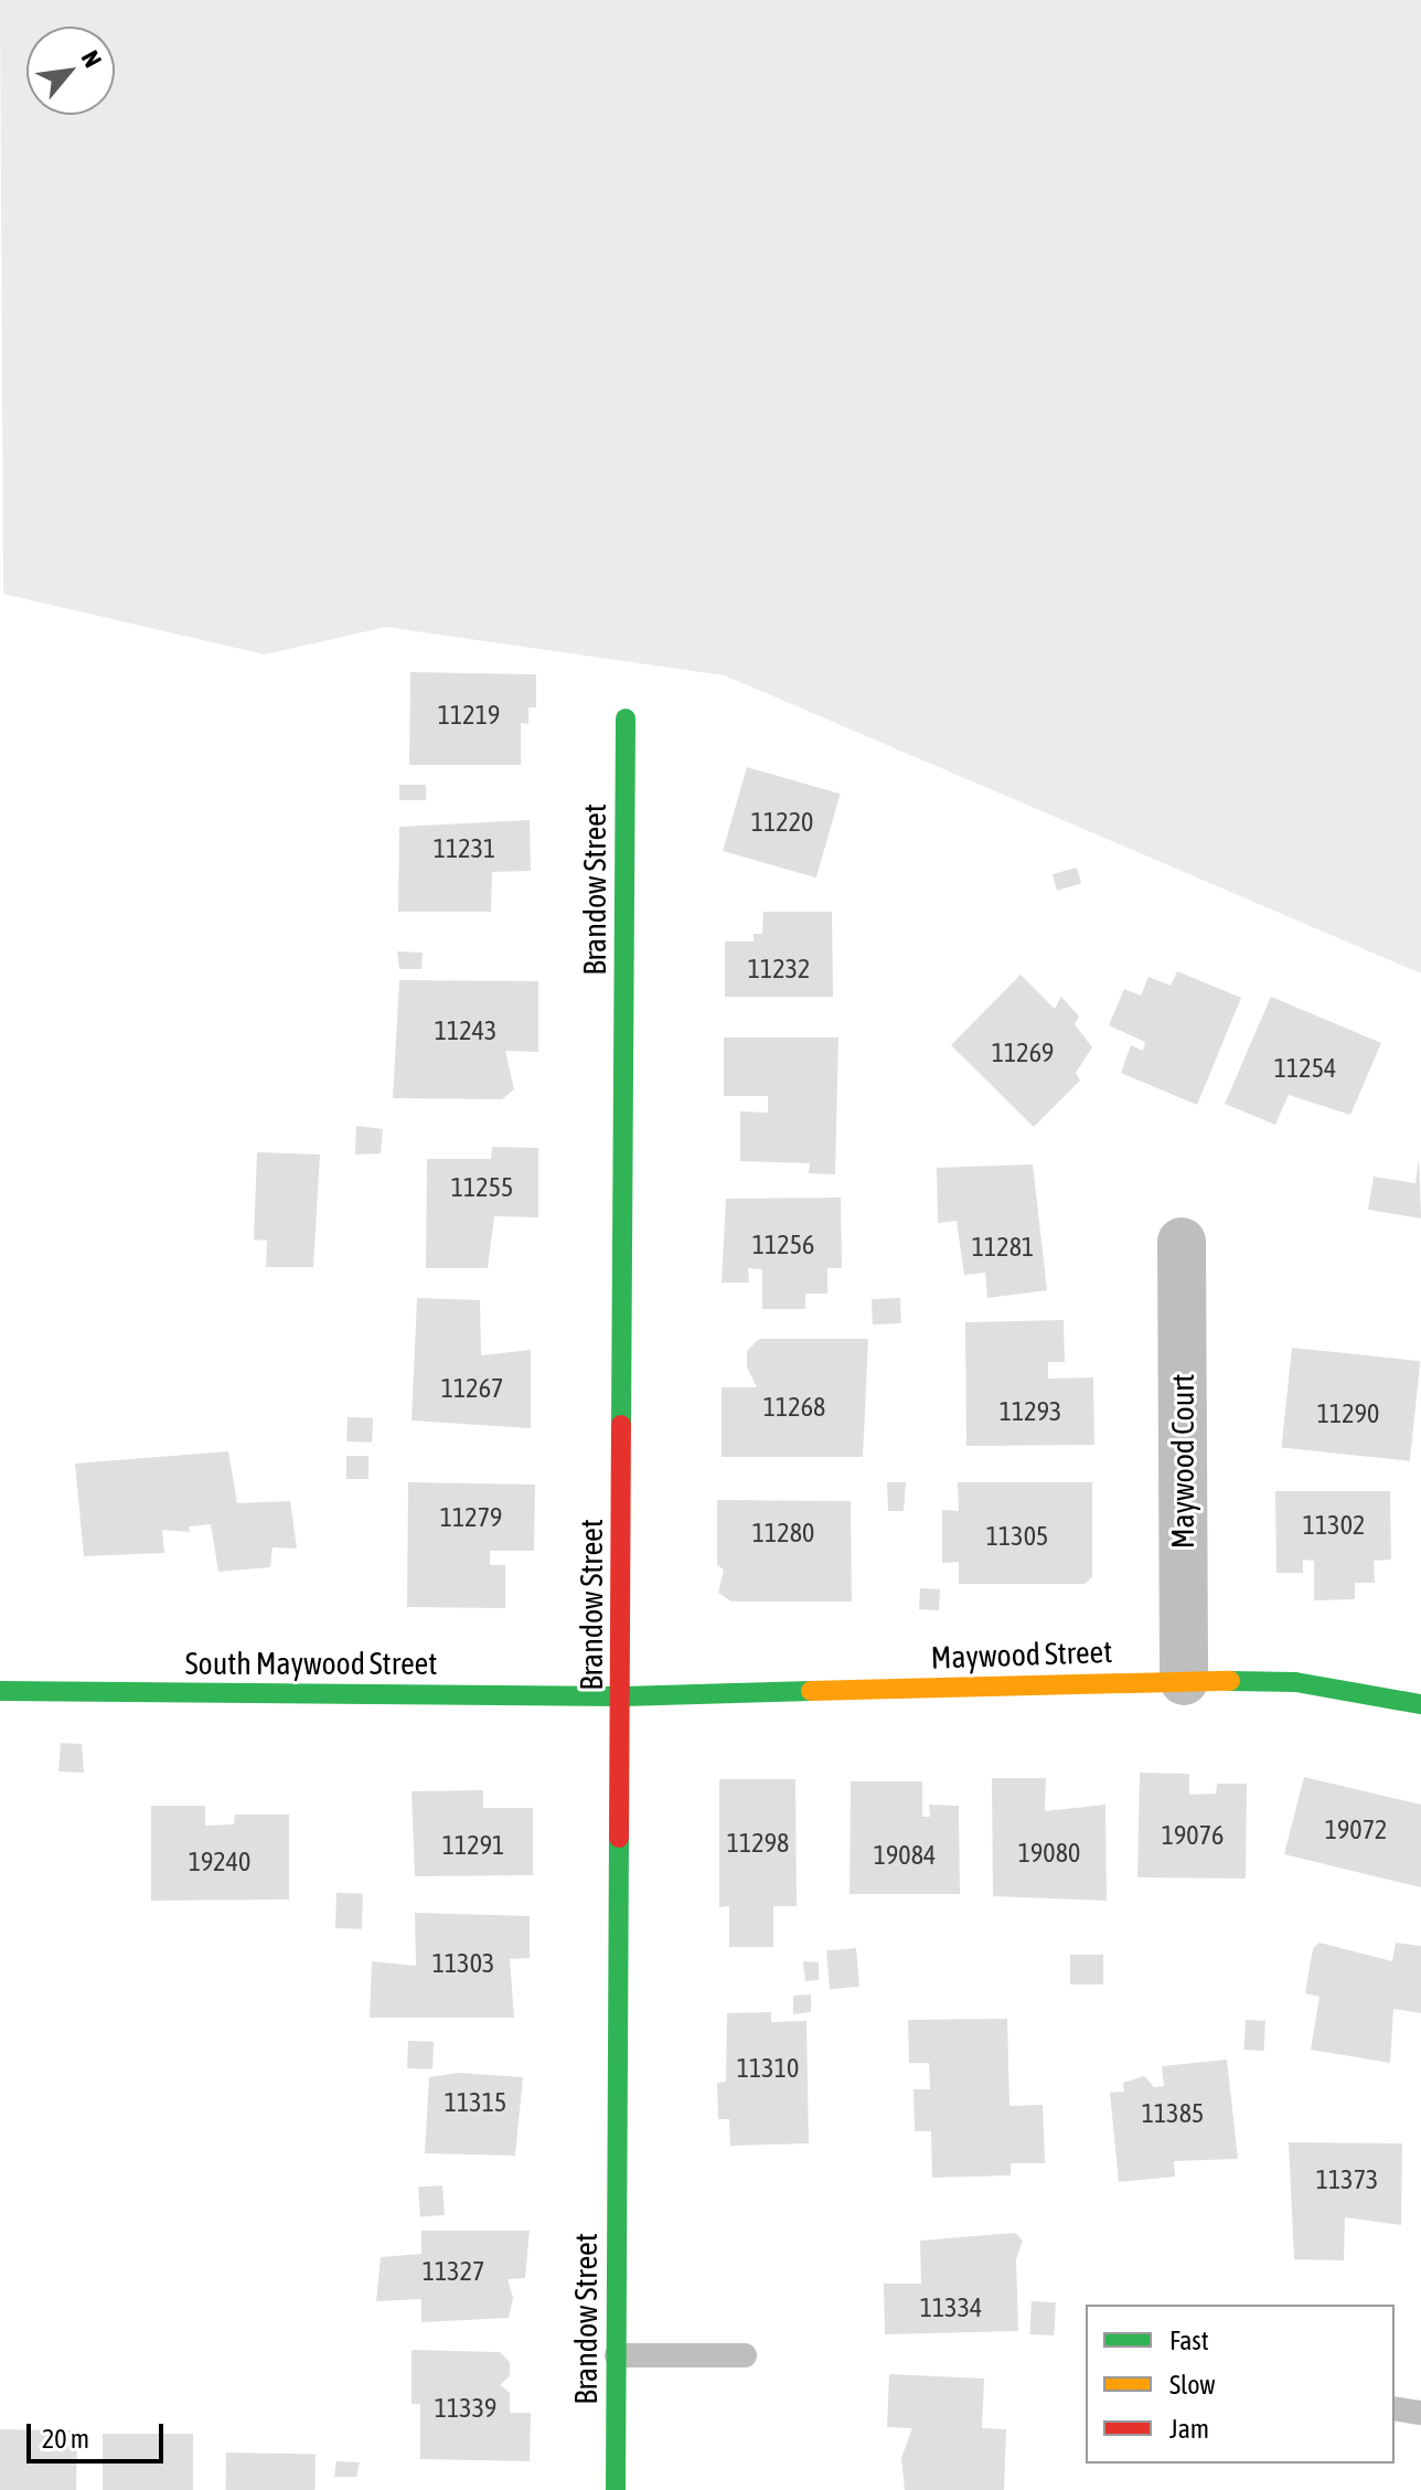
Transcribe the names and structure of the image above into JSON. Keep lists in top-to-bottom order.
{
  "streets": {
    "street": [
      "Brandow Street",
      "Maywood Court",
      "Maywood Street",
      "South Maywood Street"
    ]
  },
  "crossings": [
    ["Brandow Street", "Maywood Street"],
    ["Brandow Street", "South Maywood Street"],
    ["Maywood Court", "Maywood Street"],
    ["Maywood Street", "South Maywood Street"]
  ],
  "house_numbers": [
    "11219",
    "11220",
    "11231",
    "11232",
    "11243",
    "11269",
    "11254",
    "11255",
    "11256",
    "11281",
    "11267",
    "11268",
    "11293",
    "11290",
    "11279",
    "11302",
    "11280",
    "11305",
    "19072",
    "19076",
    "11298",
    "11291",
    "19080",
    "19084",
    "19240",
    "11303",
    "11310",
    "11315",
    "11385",
    "11373",
    "11327",
    "11334",
    "11339"
  ],
  "legend": ["Fast", "Slow", "Jam"],
  "scale_bar": "20 m",
  "north": "top right"
}
